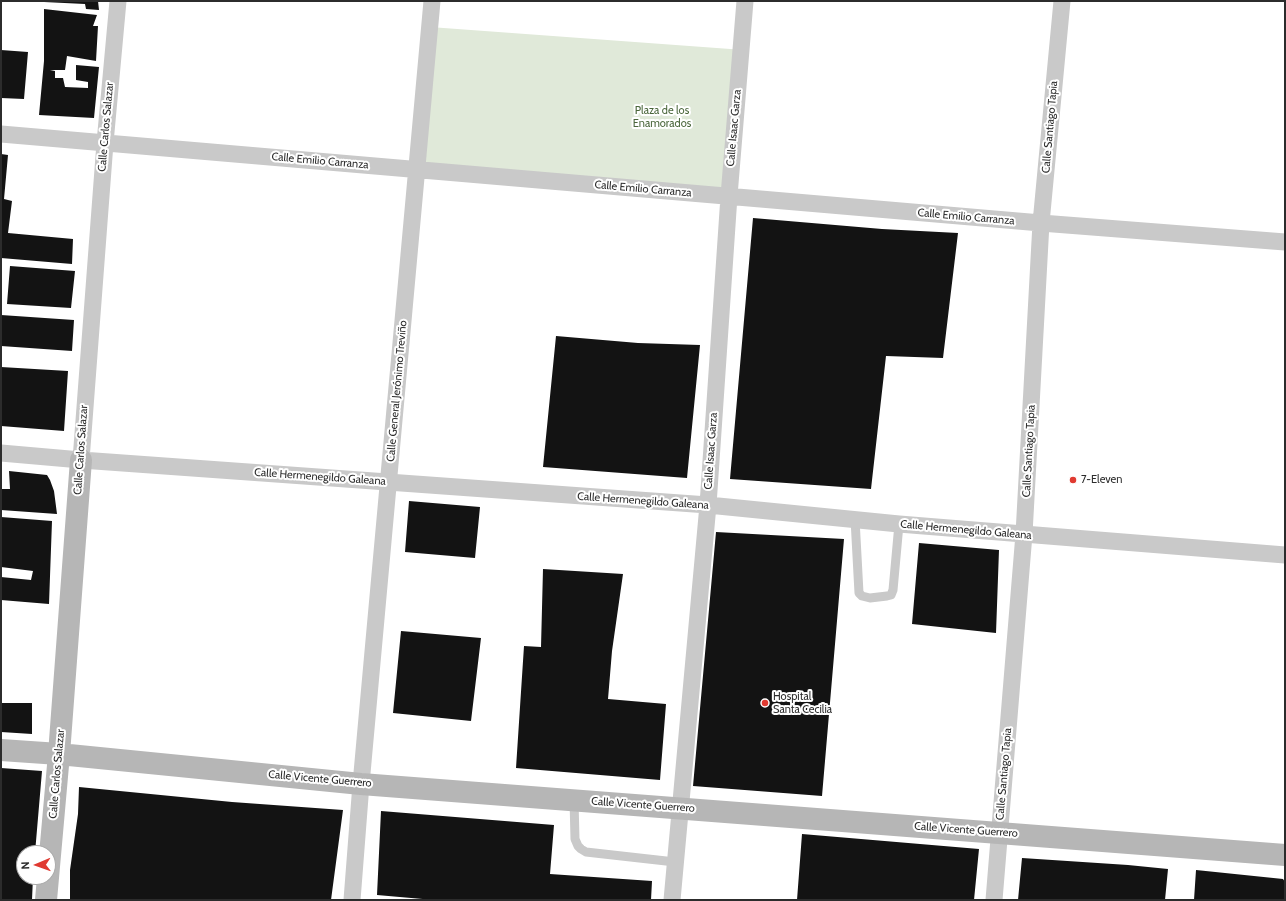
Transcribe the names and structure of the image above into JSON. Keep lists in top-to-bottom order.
{
  "streets": {
    "street": [
      "Calle Carlos Salazar",
      "Calle Santiago Tapia",
      "Calle Isaac Garza",
      "Calle Emilio Carranza",
      "Calle General Jerónimo Treviño",
      "Calle Hermenegildo Galeana",
      "Calle Vicente Guerrero"
    ]
  },
  "crossings": [
    ["Calle Carlos Salazar", "Calle Emilio Carranza"],
    ["Calle Carlos Salazar", "Calle Hermenegildo Galeana"],
    ["Calle Carlos Salazar", "Calle Vicente Guerrero"],
    ["Calle Santiago Tapia", "Calle Emilio Carranza"],
    ["Calle Santiago Tapia", "Calle Hermenegildo Galeana"],
    ["Calle Santiago Tapia", "Calle Vicente Guerrero"],
    ["Calle Isaac Garza", "Calle Emilio Carranza"],
    ["Calle Isaac Garza", "Calle Hermenegildo Galeana"],
    ["Calle Isaac Garza", "Calle Vicente Guerrero"],
    ["Calle Emilio Carranza", "Calle General Jerónimo Treviño"],
    ["Calle General Jerónimo Treviño", "Calle Hermenegildo Galeana"],
    ["Calle General Jerónimo Treviño", "Calle Vicente Guerrero"]
  ],
  "parks": ["Plaza de los Enamorados"],
  "places": ["7-Eleven", "Hospital Santa Cecilia"],
  "north": "left"
}
